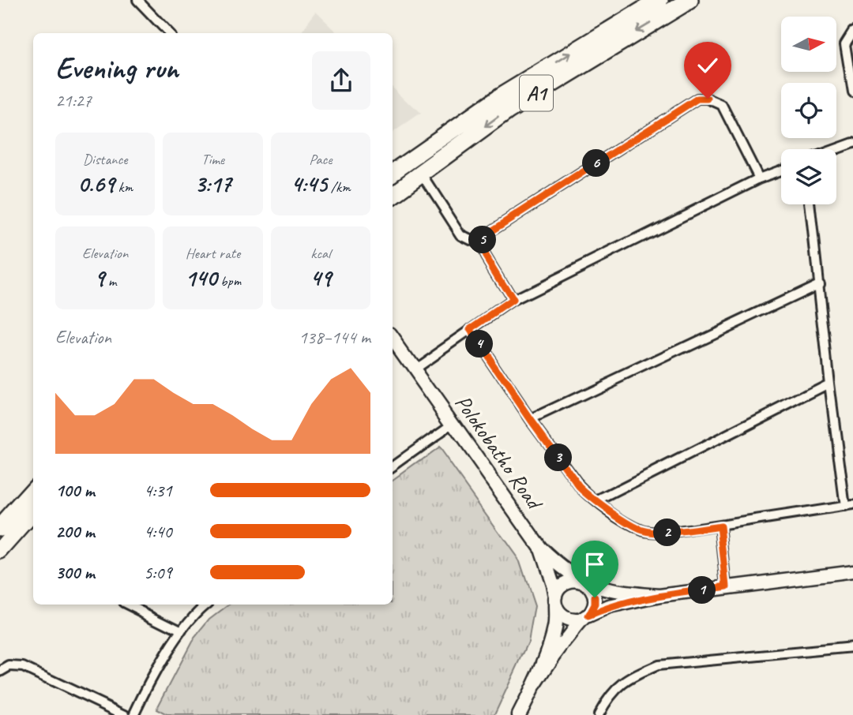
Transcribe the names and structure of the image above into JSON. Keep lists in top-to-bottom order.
{
  "streets": {
    "highway": ["A1"],
    "street": ["Polokobatho Road"]
  },
  "north": "right",
  "page": {
    "heading": ["Evening run", "21:27"],
    "stats": [
      ["Distance", "0.69 km"],
      ["Time", "3:17"],
      ["Pace", "4:45 /km"],
      ["Elevation", "9 m"],
      ["Heart rate", "140 bpm"],
      ["kcal", "49"]
    ],
    "pins": [
      "6",
      "5",
      "4",
      "3",
      "2",
      "1"
    ],
    "chart": ["Elevation", "138–144 m"],
    "list": [
      {
        "name": "100 m",
        "note": "4:31"
      },
      {
        "name": "200 m",
        "note": "4:40"
      },
      {
        "name": "300 m",
        "note": "5:09"
      }
    ]
  }
}
